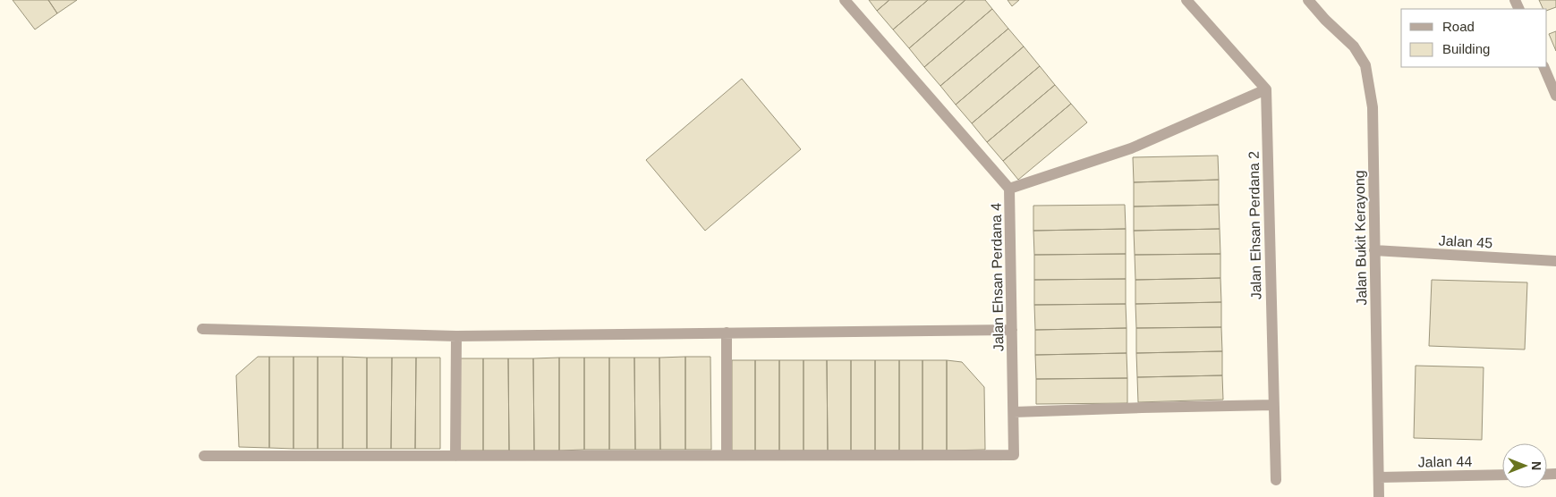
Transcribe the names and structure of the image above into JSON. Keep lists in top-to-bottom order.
{
  "streets": {
    "street": [
      "Jalan Ehsan Perdana 2",
      "Jalan Bukit Kerayong",
      "Jalan 45",
      "Jalan Ehsan Perdana 4",
      "Jalan 44"
    ]
  },
  "crossings": [
    ["Jalan Bukit Kerayong", "Jalan 45"],
    ["Jalan Bukit Kerayong", "Jalan 44"]
  ],
  "legend": ["Road", "Building"],
  "north": "right"
}
